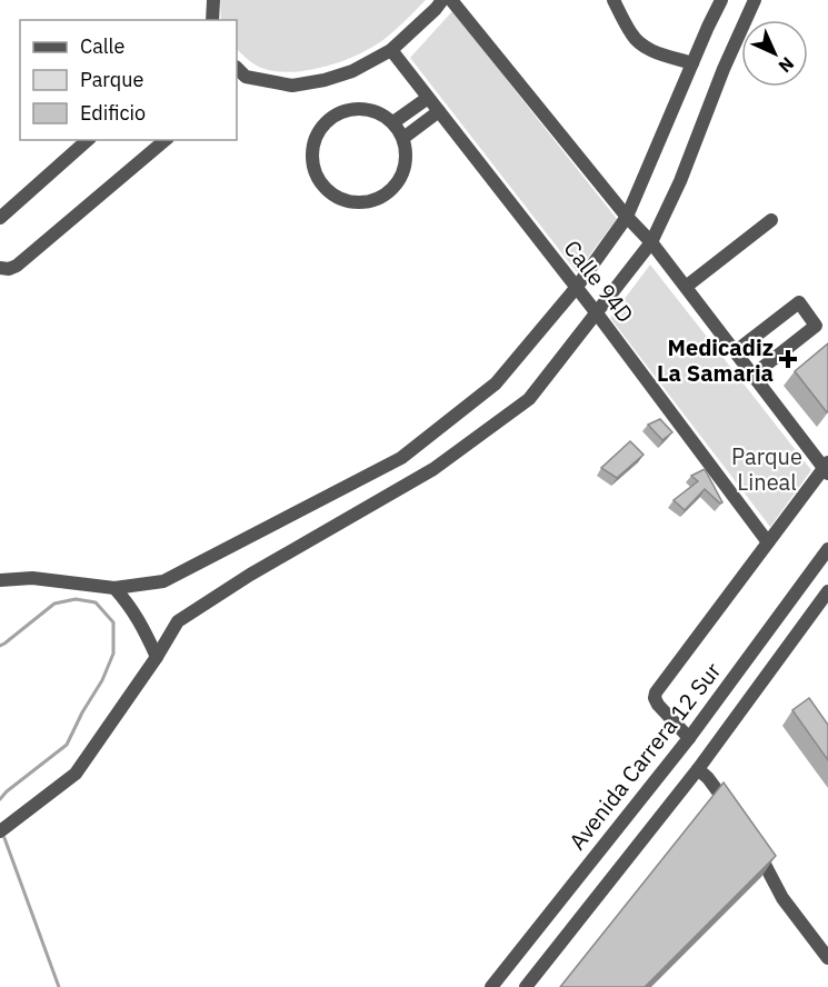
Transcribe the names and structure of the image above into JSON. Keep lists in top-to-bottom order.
{
  "streets": {
    "street": ["Calle 94D", "Avenida Carrera 12 Sur"]
  },
  "parks": ["Parque Lineal"],
  "places": {
    "health": ["Medicadiz La Samaria"]
  },
  "legend": ["Calle", "Parque", "Edificio"],
  "north": "bottom right"
}
